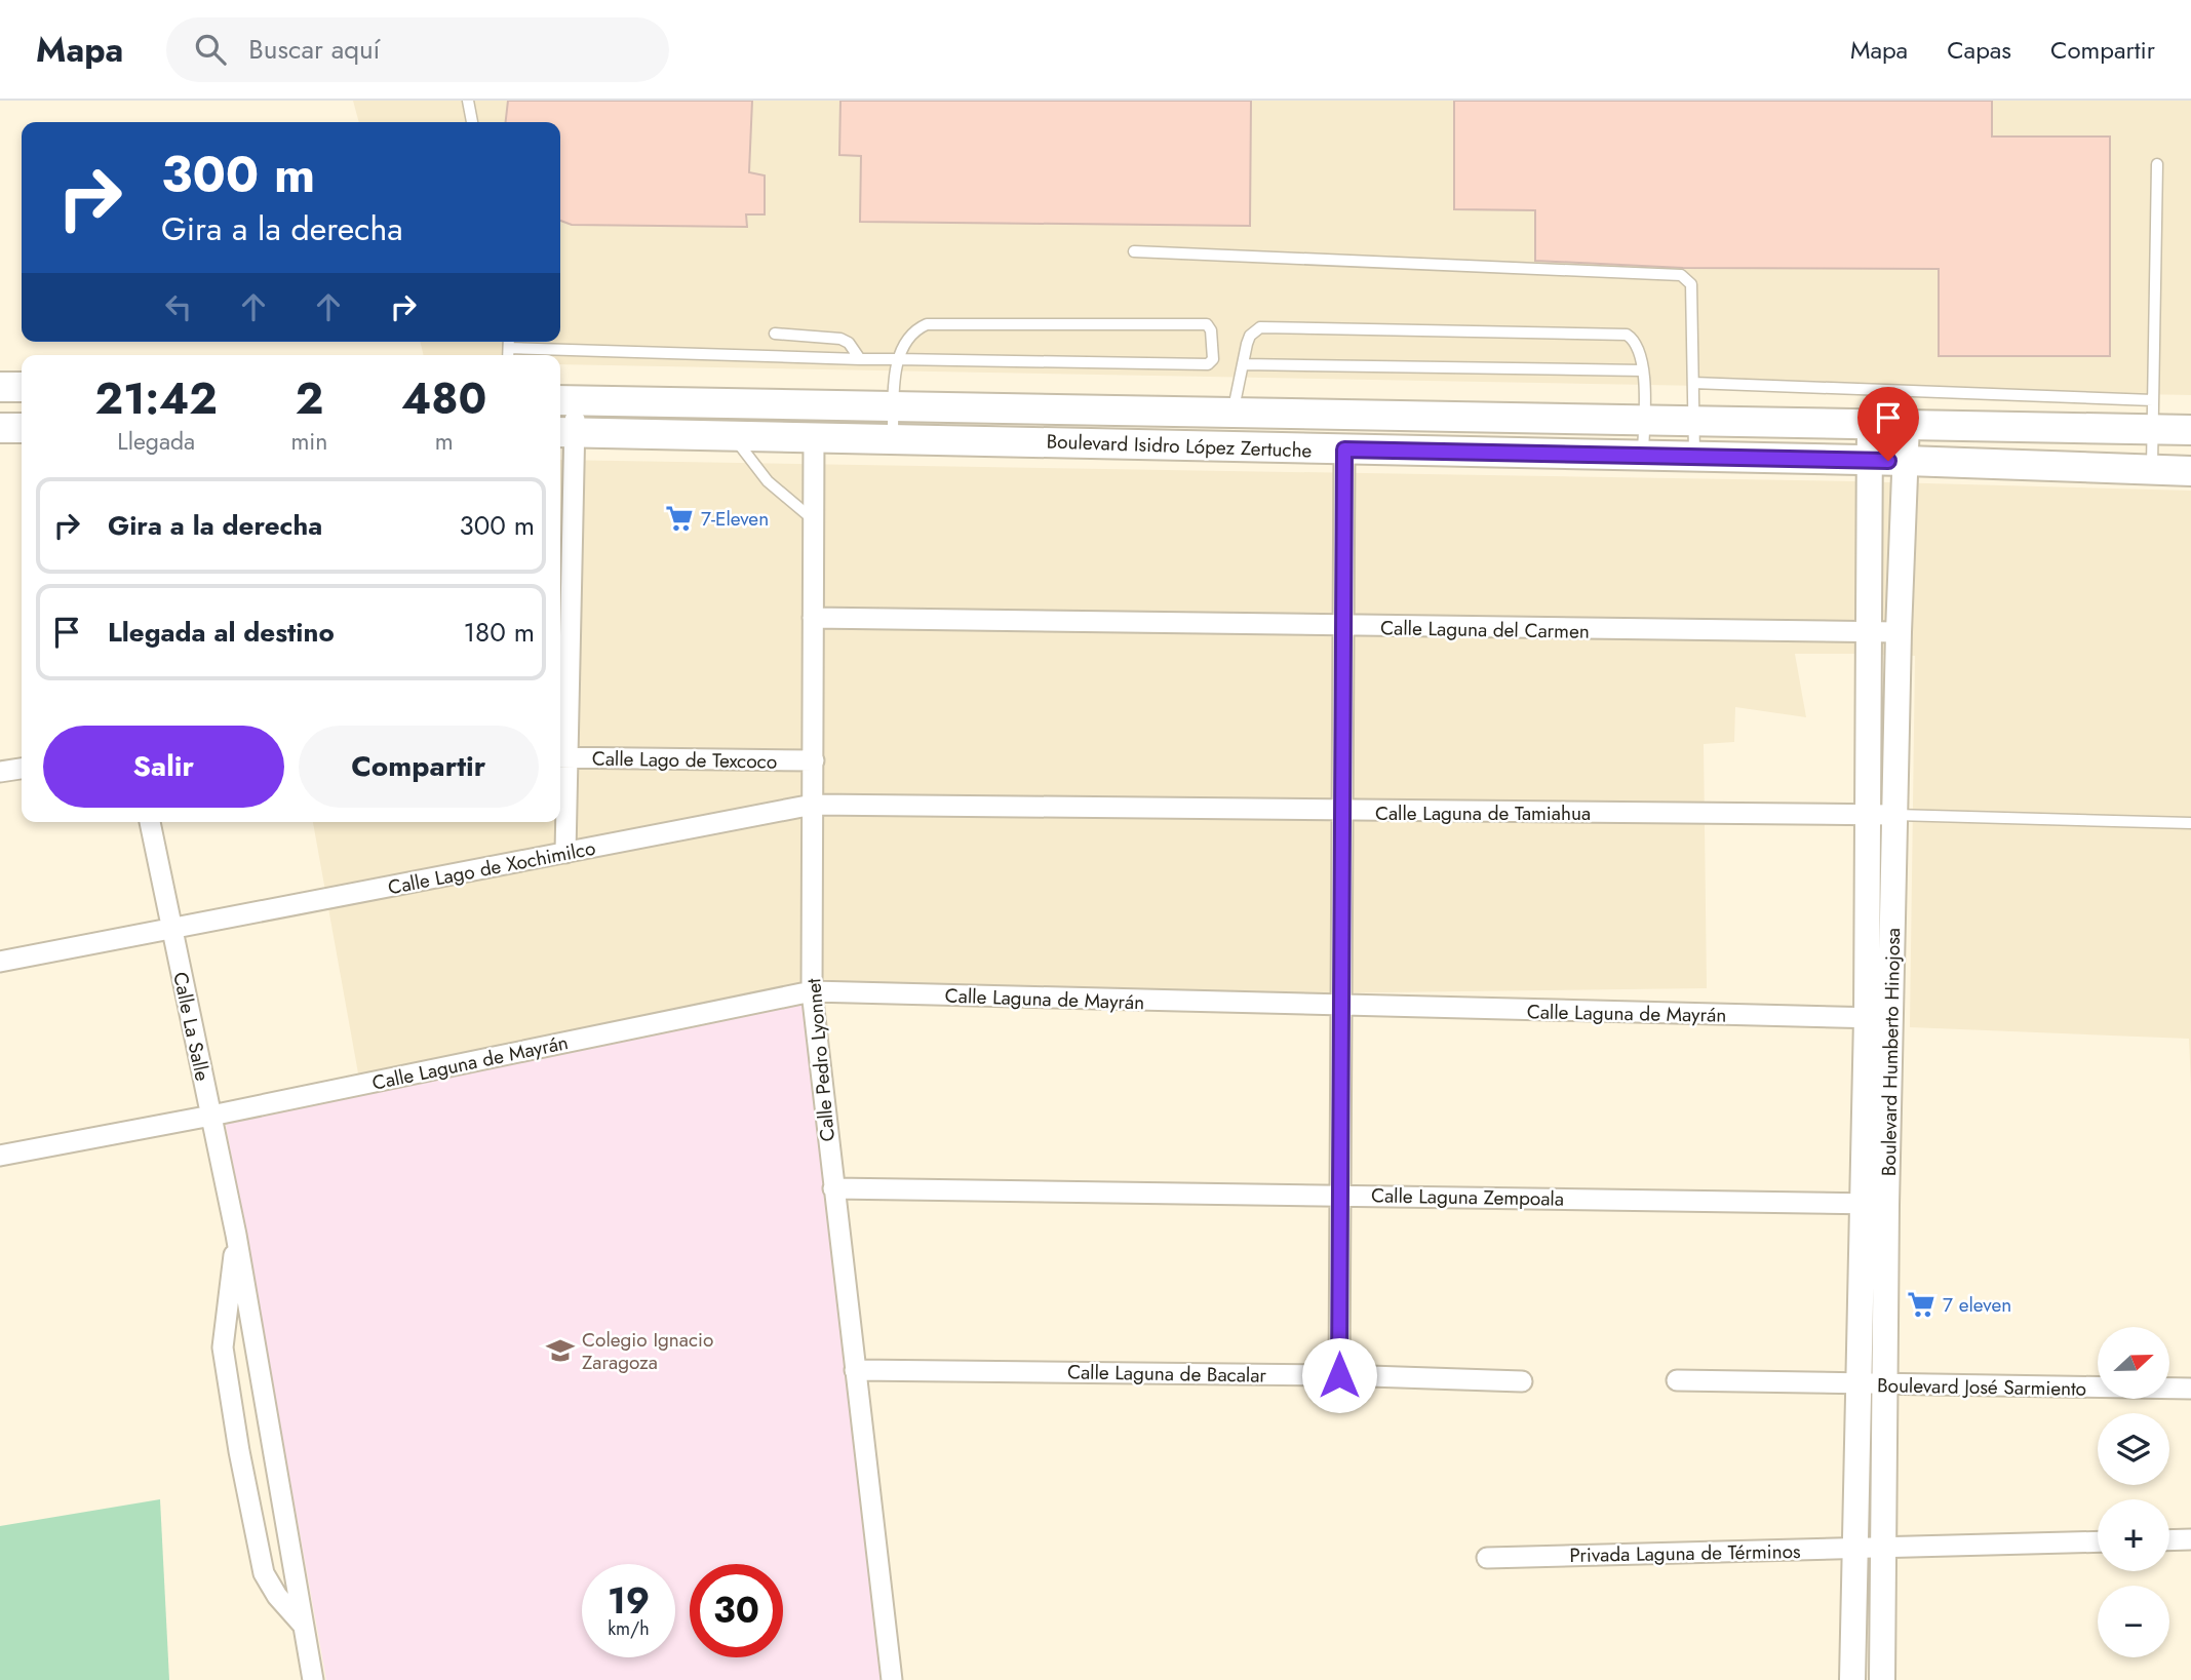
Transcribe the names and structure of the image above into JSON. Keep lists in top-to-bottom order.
{
  "streets": {
    "main road": ["Boulevard Isidro López Zertuche"],
    "street": [
      "Calle Laguna del Carmen",
      "Calle Lago de Texcoco",
      "Calle Laguna de Tamiahua",
      "Calle Lago de Xochimilco",
      "Calle Laguna de Mayrán",
      "Calle La Salle",
      "Boulevard Humberto Hinojosa",
      "Calle Pedro Lyonnet",
      "Calle Laguna Zempoala",
      "Calle Laguna de Bacalar",
      "Boulevard José Sarmiento",
      "Privada Laguna de Términos"
    ]
  },
  "crossings": [
    ["Boulevard Isidro López Zertuche", "Boulevard Humberto Hinojosa"],
    ["Boulevard Isidro López Zertuche", "Calle Pedro Lyonnet"],
    ["Calle Laguna del Carmen", "Boulevard Humberto Hinojosa"],
    ["Calle Laguna del Carmen", "Calle Pedro Lyonnet"],
    ["Calle Lago de Texcoco", "Calle Pedro Lyonnet"],
    ["Calle Laguna de Tamiahua", "Calle Lago de Xochimilco"],
    ["Calle Laguna de Tamiahua", "Boulevard Humberto Hinojosa"],
    ["Calle Laguna de Tamiahua", "Calle Pedro Lyonnet"],
    ["Calle Lago de Xochimilco", "Calle La Salle"],
    ["Calle Lago de Xochimilco", "Calle Pedro Lyonnet"],
    ["Calle Laguna de Mayrán", "Calle La Salle"],
    ["Calle Laguna de Mayrán", "Boulevard Humberto Hinojosa"],
    ["Calle Laguna de Mayrán", "Calle Pedro Lyonnet"],
    ["Boulevard Humberto Hinojosa", "Calle Laguna Zempoala"],
    ["Boulevard Humberto Hinojosa", "Boulevard José Sarmiento"],
    ["Boulevard Humberto Hinojosa", "Privada Laguna de Términos"],
    ["Calle Pedro Lyonnet", "Calle Laguna Zempoala"],
    ["Calle Pedro Lyonnet", "Calle Laguna de Bacalar"]
  ],
  "places": {
    "supermarket": ["7-Eleven", "7 eleven"],
    "school or university": ["Colegio Ignacio Zaragoza"]
  },
  "north": "right",
  "page": {
    "header": "Mapa",
    "search": "Buscar aquí",
    "nav": ["Mapa", "Capas", "Compartir"],
    "turn": ["300 m", "Gira a la derecha"],
    "eta": [
      "21:42",
      "Llegada",
      "2",
      "min",
      "480",
      "m"
    ],
    "list": [
      {
        "name": "Gira a la derecha",
        "value": "300 m"
      },
      {
        "name": "Llegada al destino",
        "value": "180 m"
      }
    ],
    "buttons": ["Salir", "Compartir"],
    "map_buttons": ["+", "−"],
    "speed": "19 km/h",
    "limit": "30"
  }
}
